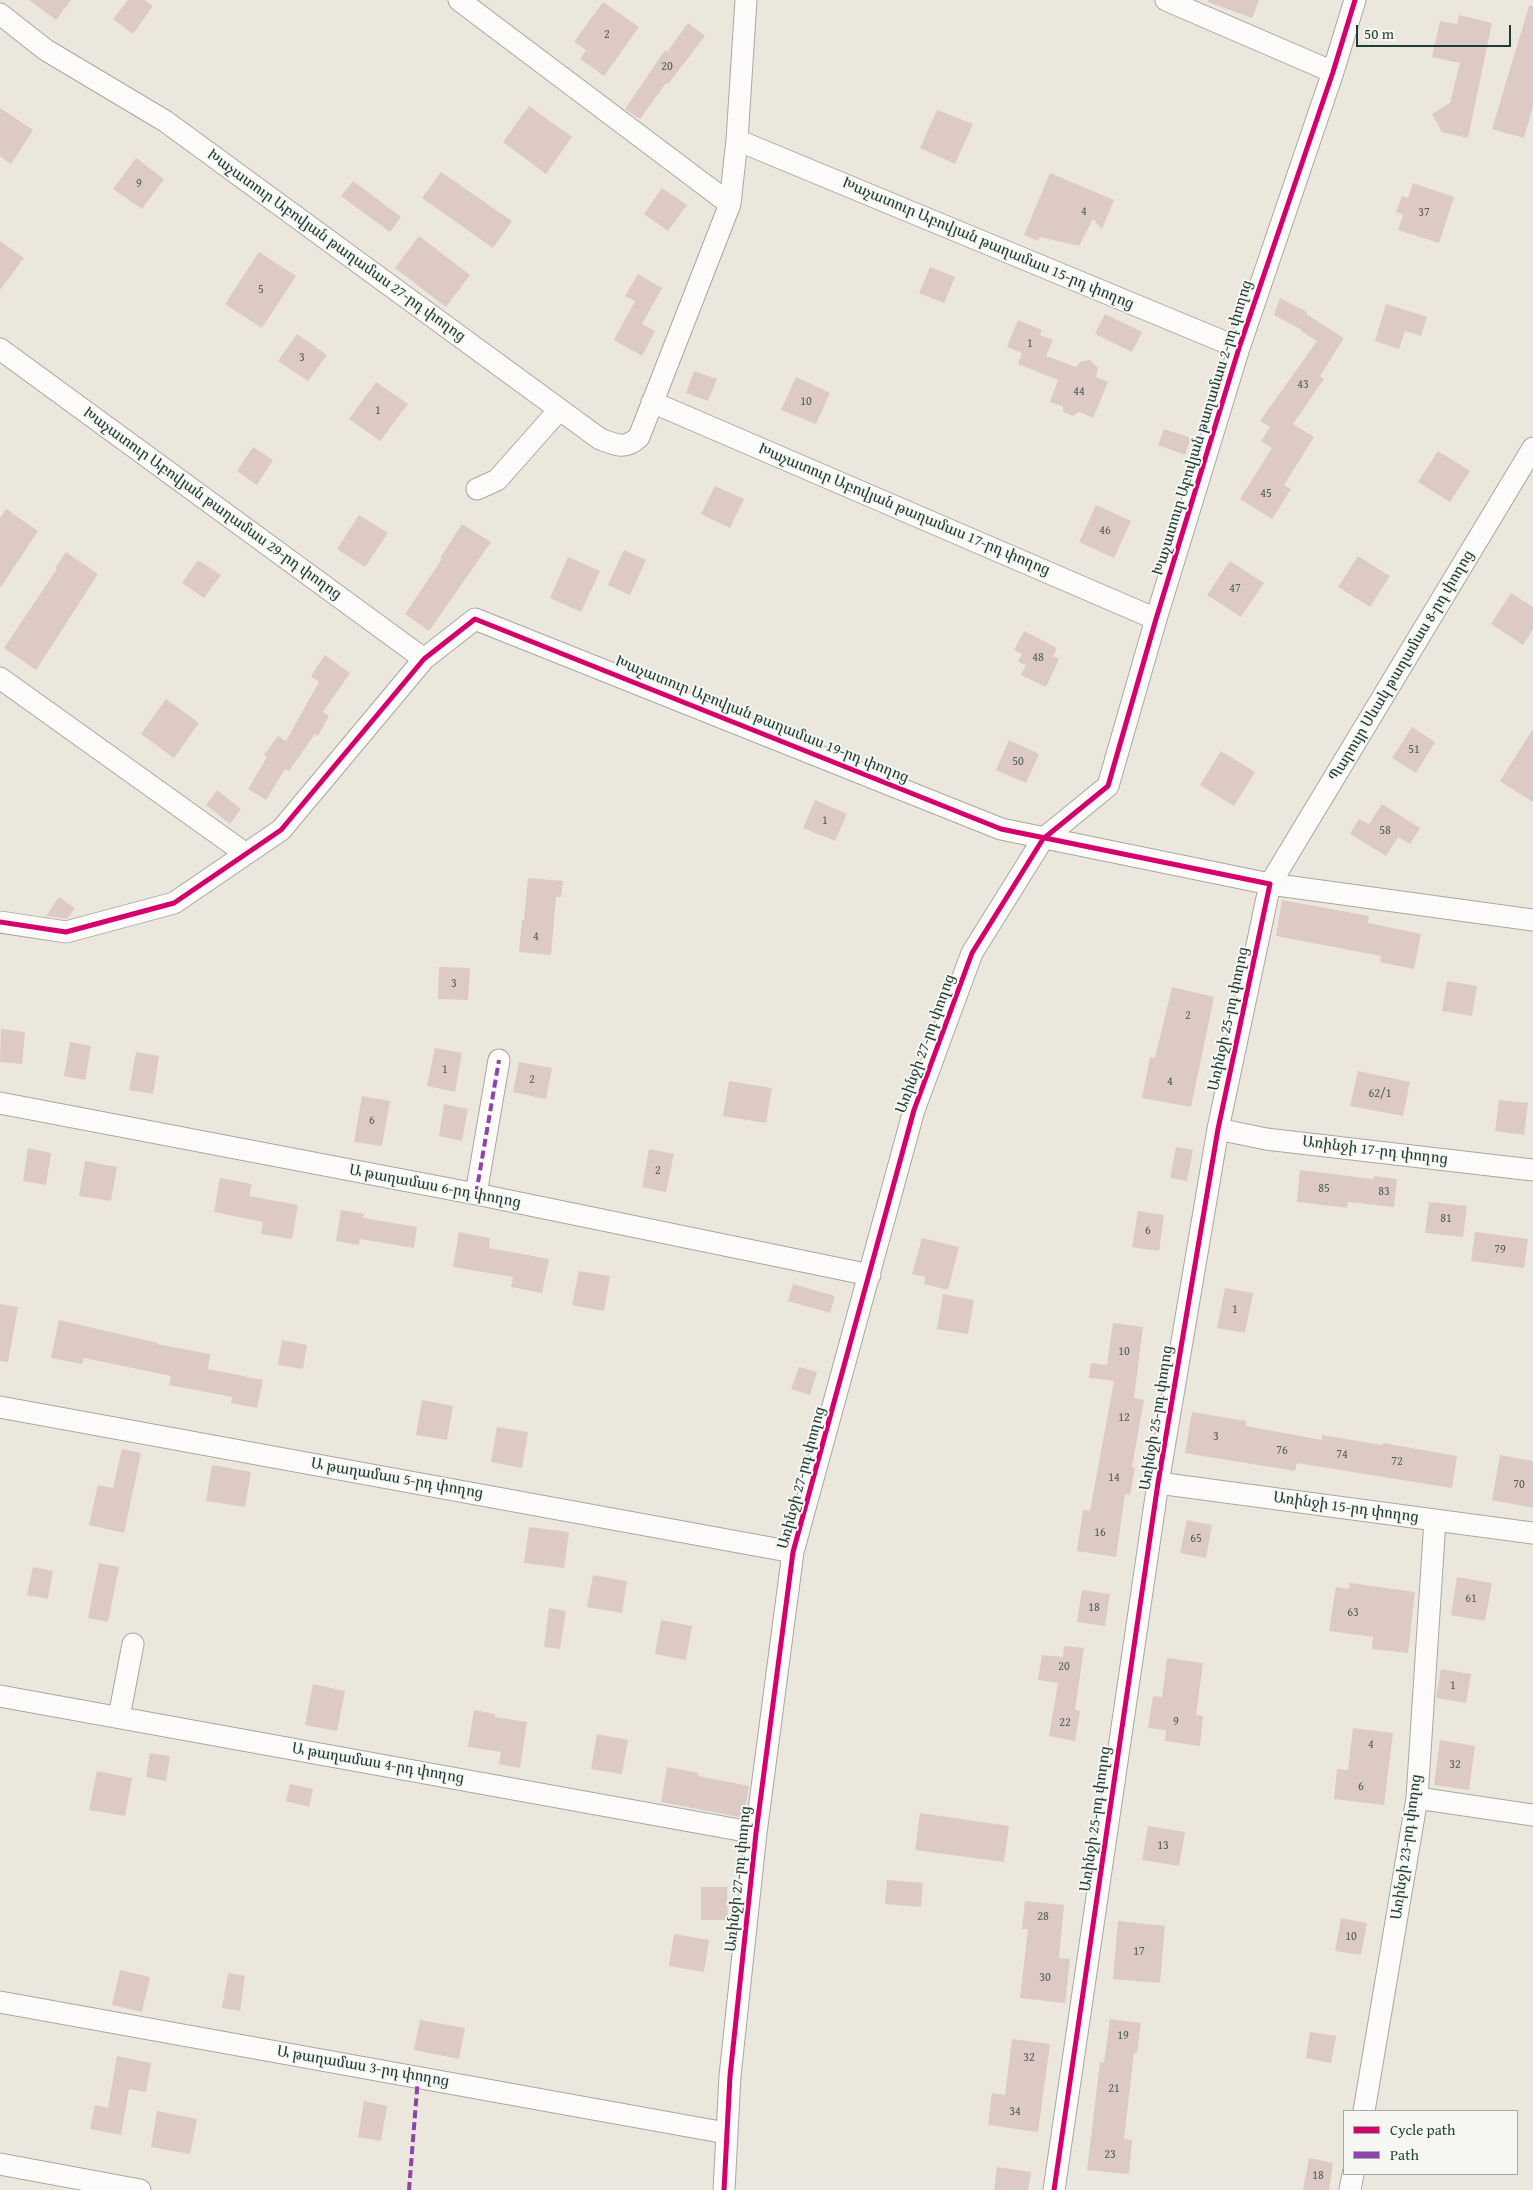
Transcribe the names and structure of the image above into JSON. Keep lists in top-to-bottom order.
{
  "streets": {
    "street": [
      "Խաչատուր Աբովյան թաղամաս 15-րդ փողոց",
      "Խաչատուր Աբովյան թաղամաս 27-րդ փողոց",
      "Խաչատուր Աբովյան թաղամաս 2-րդ փողոց",
      "Խաչատուր Աբովյան թաղամաս 29-րդ փողոց",
      "Խաչատուր Աբովյան թաղամաս 17-րդ փողոց",
      "Պարույր Սևակ թաղամաս 8-րդ փողոց",
      "Խաչատուր Աբովյան թաղամաս 19-րդ փողոց",
      "Առինջի 25-րդ փողոց",
      "Առինջի 27-րդ փողոց",
      "Առինջի 17-րդ փողոց",
      "Ա թաղամաս 6-րդ փողոց",
      "Ա թաղամաս 5-րդ փողոց",
      "Առինջի 15-րդ փողոց",
      "Ա թաղամաս 4-րդ փողոց",
      "Առինջի 23-րդ փողոց",
      "Ա թաղամաս 3-րդ փողոց"
    ]
  },
  "crossings": [
    ["Խաչատուր Աբովյան թաղամաս 15-րդ փողոց", "Խաչատուր Աբովյան թաղամաս 2-րդ փողոց"],
    ["Խաչատուր Աբովյան թաղամաս 27-րդ փողոց", "Խաչատուր Աբովյան թաղամաս 17-րդ փողոց"],
    ["Խաչատուր Աբովյան թաղամաս 2-րդ փողոց", "Խաչատուր Աբովյան թաղամաս 17-րդ փողոց"],
    ["Խաչատուր Աբովյան թաղամաս 2-րդ փողոց", "Խաչատուր Աբովյան թաղամաս 19-րդ փողոց"],
    ["Խաչատուր Աբովյան թաղամաս 2-րդ փողոց", "Առինջի 27-րդ փողոց"],
    ["Խաչատուր Աբովյան թաղամաս 29-րդ փողոց", "Խաչատուր Աբովյան թաղամաս 19-րդ փողոց"],
    ["Պարույր Սևակ թաղամաս 8-րդ փողոց", "Առինջի 25-րդ փողոց"],
    ["Խաչատուր Աբովյան թաղամաս 19-րդ փողոց", "Առինջի 27-րդ փողոց"],
    ["Առինջի 25-րդ փողոց", "Առինջի 17-րդ փողոց"],
    ["Առինջի 25-րդ փողոց", "Առինջի 15-րդ փողոց"],
    ["Առինջի 27-րդ փողոց", "Ա թաղամաս 6-րդ փողոց"],
    ["Առինջի 27-րդ փողոց", "Ա թաղամաս 5-րդ փողոց"],
    ["Առինջի 27-րդ փողոց", "Ա թաղամաս 4-րդ փողոց"],
    ["Առինջի 27-րդ փողոց", "Ա թաղամաս 3-րդ փողոց"],
    ["Առինջի 15-րդ փողոց", "Առինջի 23-րդ փողոց"]
  ],
  "house_numbers": [
    "2",
    "20",
    "9",
    "4",
    "37",
    "5",
    "1",
    "3",
    "43",
    "44",
    "10",
    "1",
    "45",
    "46",
    "47",
    "48",
    "51",
    "50",
    "1",
    "58",
    "4",
    "3",
    "2",
    "1",
    "2",
    "4",
    "62/1",
    "6",
    "2",
    "85",
    "83",
    "81",
    "6",
    "79",
    "1",
    "10",
    "12",
    "3",
    "76",
    "74",
    "72",
    "14",
    "70",
    "16",
    "65",
    "61",
    "18",
    "63",
    "20",
    "1",
    "9",
    "22",
    "4",
    "32",
    "6",
    "13",
    "28",
    "10",
    "17",
    "30",
    "19",
    "32",
    "21",
    "34",
    "23",
    "18"
  ],
  "legend": ["Cycle path", "Path"],
  "scale_bar": "50 m"
}
